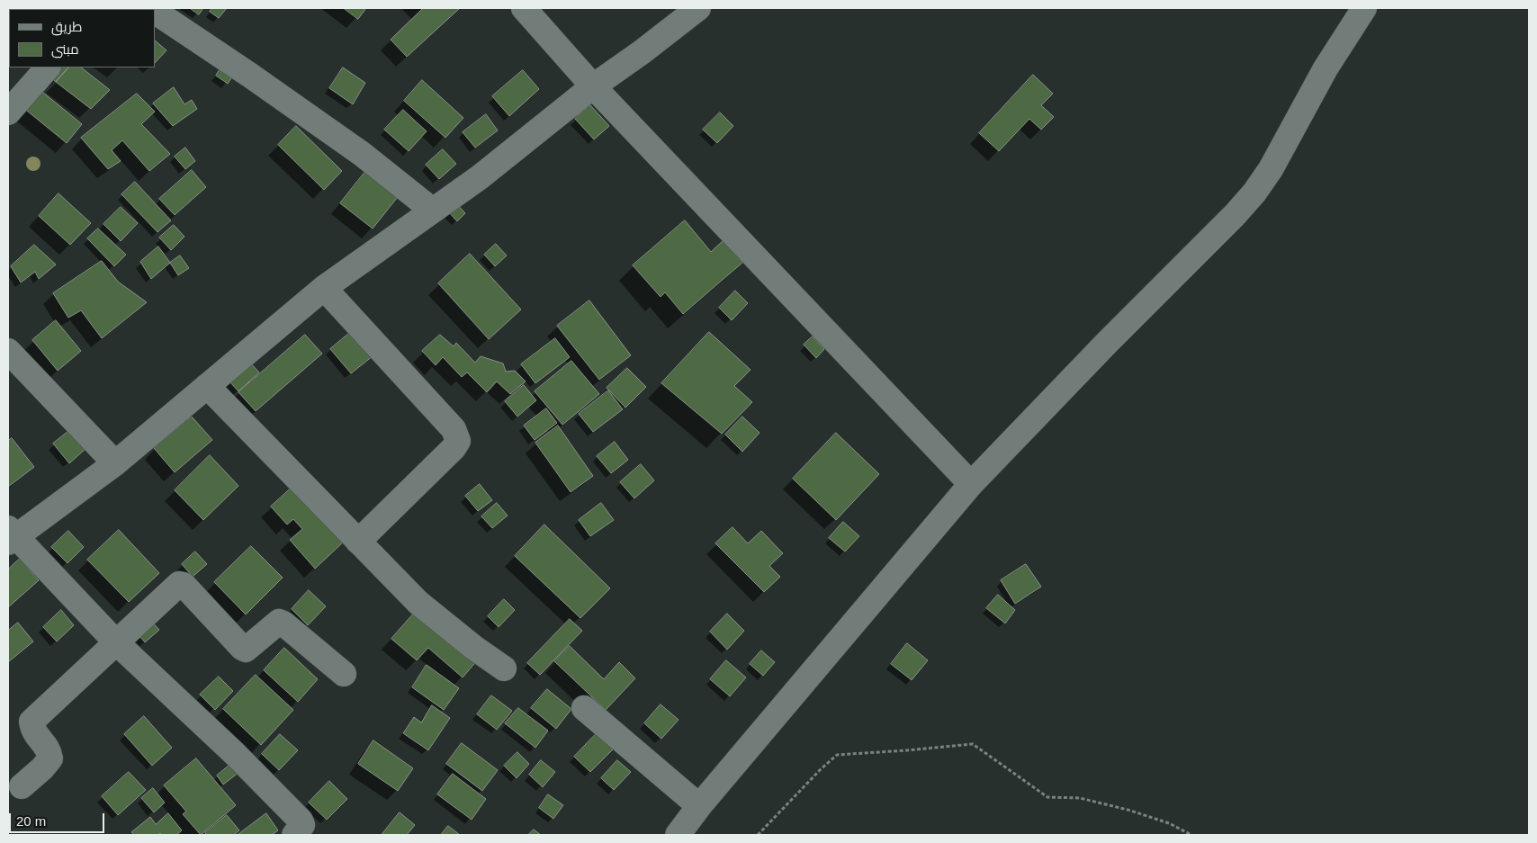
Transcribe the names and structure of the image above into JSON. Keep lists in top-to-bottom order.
{
  "legend": ["طريق", "مبنى"],
  "scale_bar": "20 m"
}
